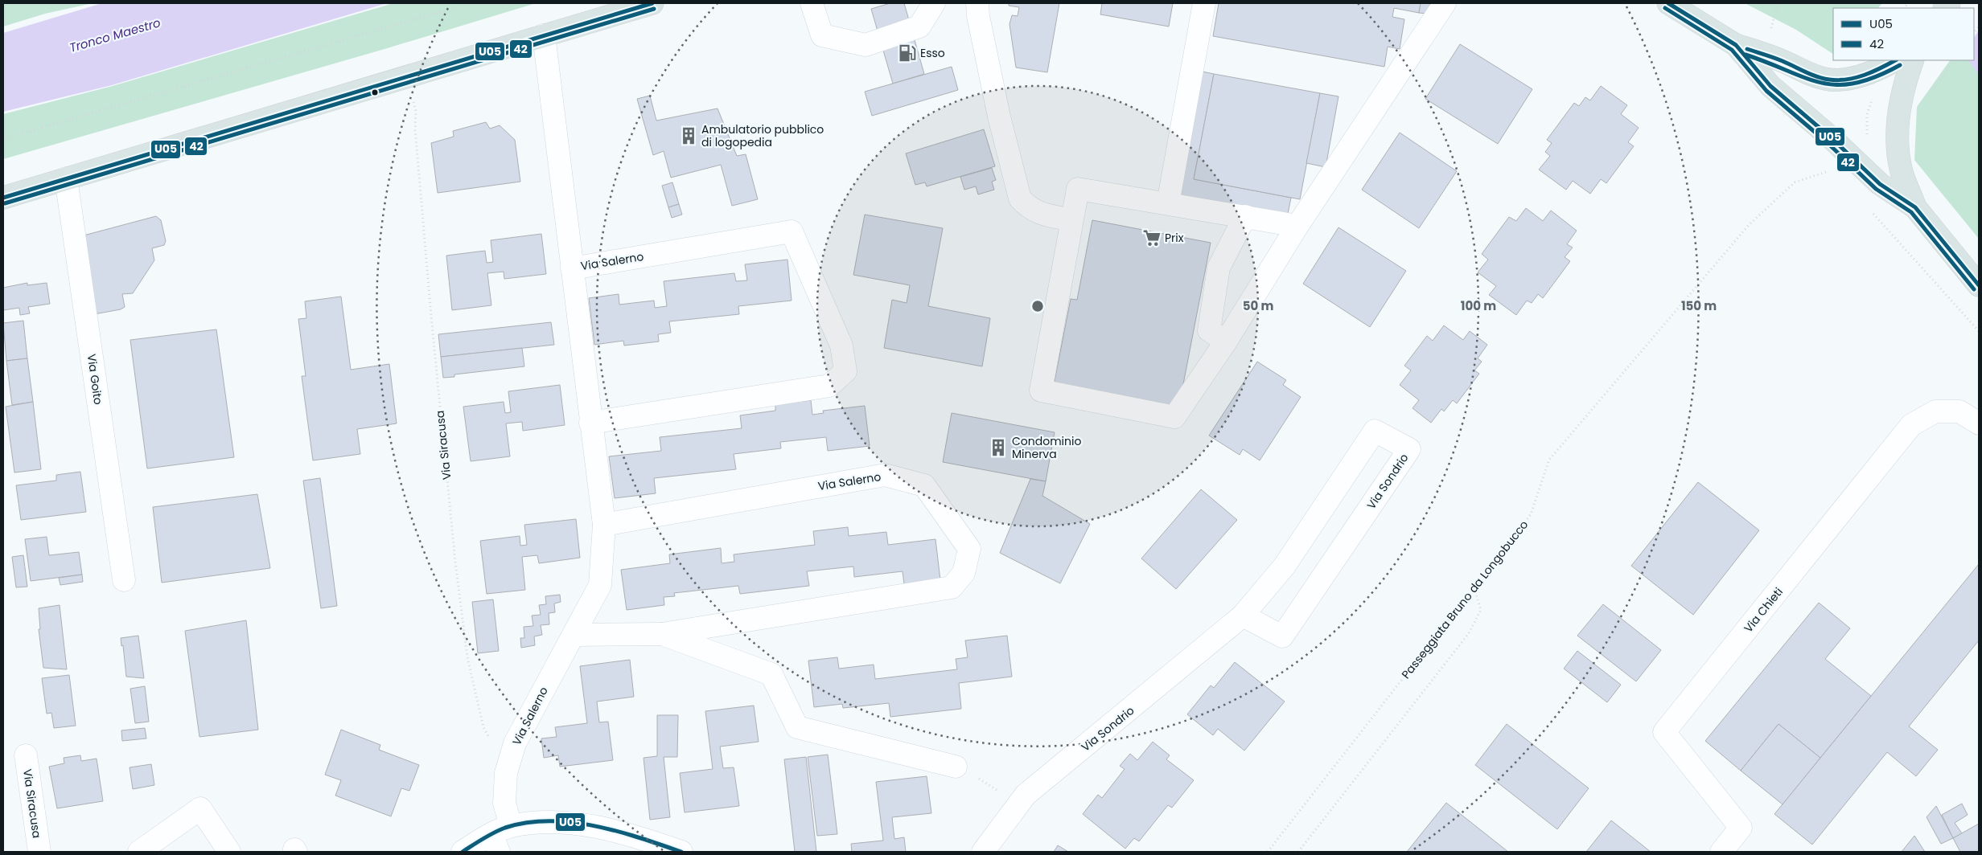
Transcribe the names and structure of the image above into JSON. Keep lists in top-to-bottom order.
{
  "streets": {
    "street": [
      "Via Salerno",
      "Via Goito",
      "Via Siracusa",
      "Via Sondrio",
      "Via Chieti"
    ],
    "path": ["Passeggiata Bruno da Longobucco"]
  },
  "crossings": [
    ["Via Salerno", "Via Siracusa"]
  ],
  "water": ["Tronco Maestro"],
  "places": {
    "fuel station": ["Esso"],
    "building": ["Ambulatorio pubblico di logopedia", "Condominio Minerva"],
    "supermarket": ["Prix"]
  },
  "lines": ["transit line U05", "transit line 42"],
  "legend": ["U05", "42"],
  "rings": ["50 m", "100 m", "150 m"]
}
